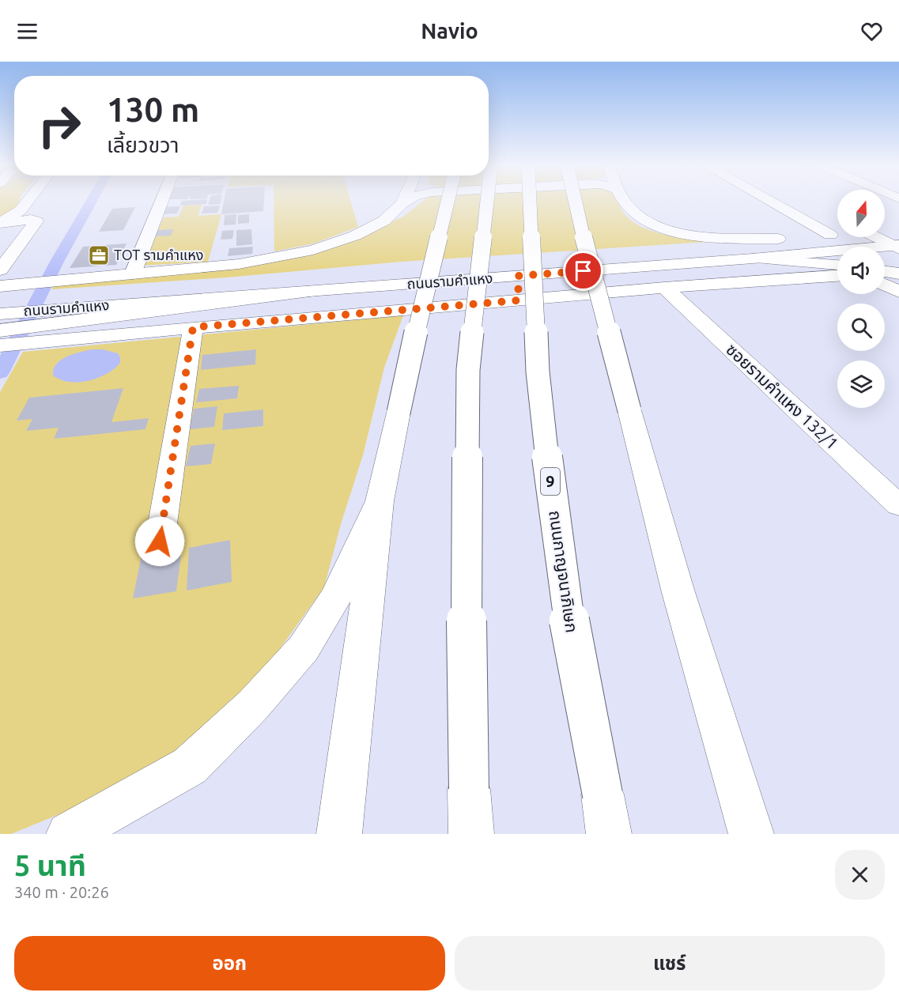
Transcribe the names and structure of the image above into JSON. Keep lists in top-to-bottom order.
{
  "streets": {
    "main road": [
      "ถนนรามคำแหง",
      "ซอยรามคำแหง 132/1",
      "9",
      "ถนนกาญจนาภิเษก"
    ]
  },
  "places": {
    "office": ["TOT รามคำแหง"]
  },
  "north": "top",
  "page": {
    "header": "Navio",
    "turn": ["130 m", "เลี้ยวขวา"],
    "heading": ["5 นาที", "340 m · 20:26"],
    "buttons": ["ออก", "แชร์"]
  }
}
